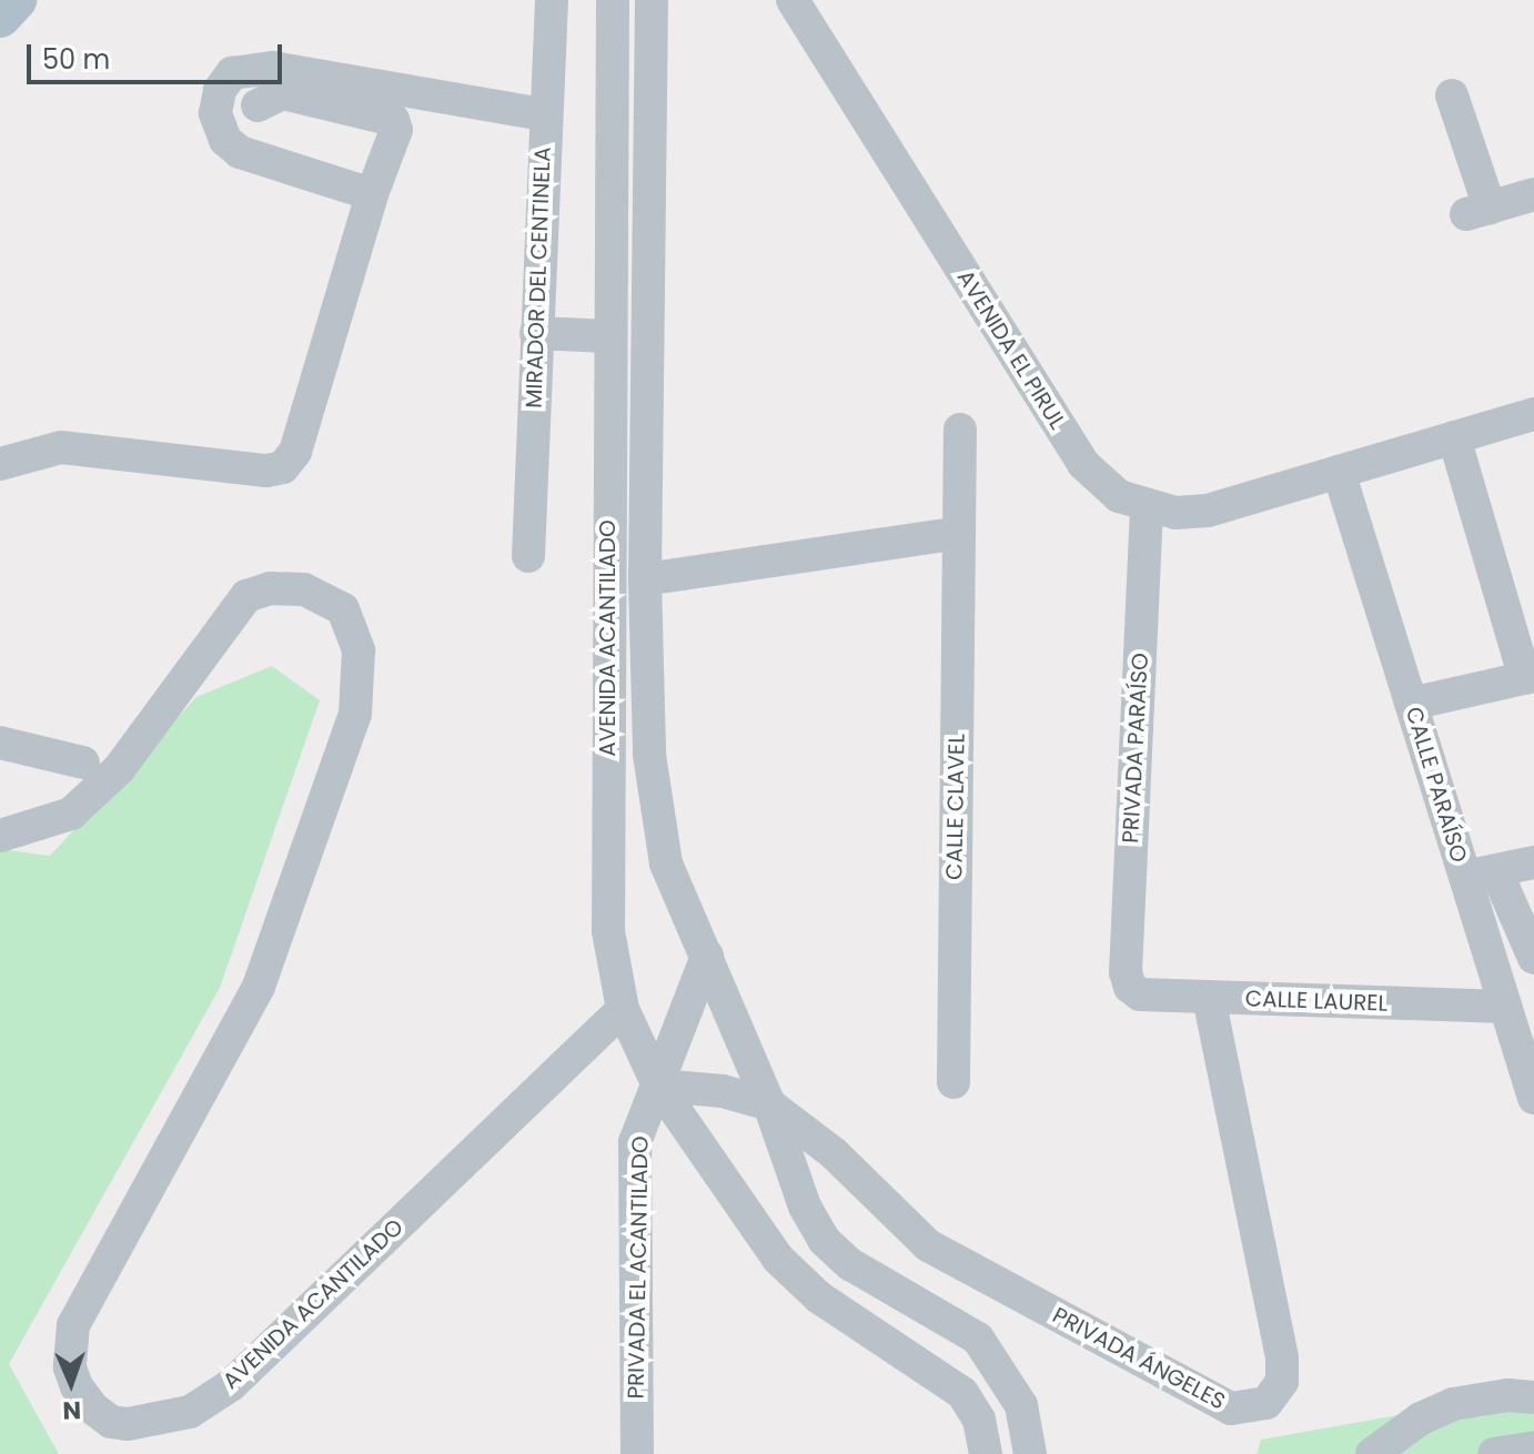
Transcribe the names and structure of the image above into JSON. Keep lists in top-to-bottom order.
{
  "streets": {
    "street": [
      "MIRADOR DEL CENTINELA",
      "AVENIDA EL PIRUL",
      "AVENIDA ACANTILADO",
      "PRIVADA PARAÍSO",
      "CALLE PARAÍSO",
      "CALLE CLAVEL",
      "CALLE LAUREL",
      "PRIVADA EL ACANTILADO",
      "PRIVADA ÁNGELES"
    ]
  },
  "crossings": [
    ["AVENIDA EL PIRUL", "PRIVADA PARAÍSO"],
    ["AVENIDA EL PIRUL", "CALLE PARAÍSO"],
    ["AVENIDA ACANTILADO", "PRIVADA EL ACANTILADO"],
    ["AVENIDA ACANTILADO", "PRIVADA ÁNGELES"],
    ["PRIVADA PARAÍSO", "CALLE LAUREL"],
    ["CALLE PARAÍSO", "CALLE LAUREL"],
    ["CALLE LAUREL", "PRIVADA ÁNGELES"]
  ],
  "scale_bar": "50 m",
  "north": "bottom"
}
